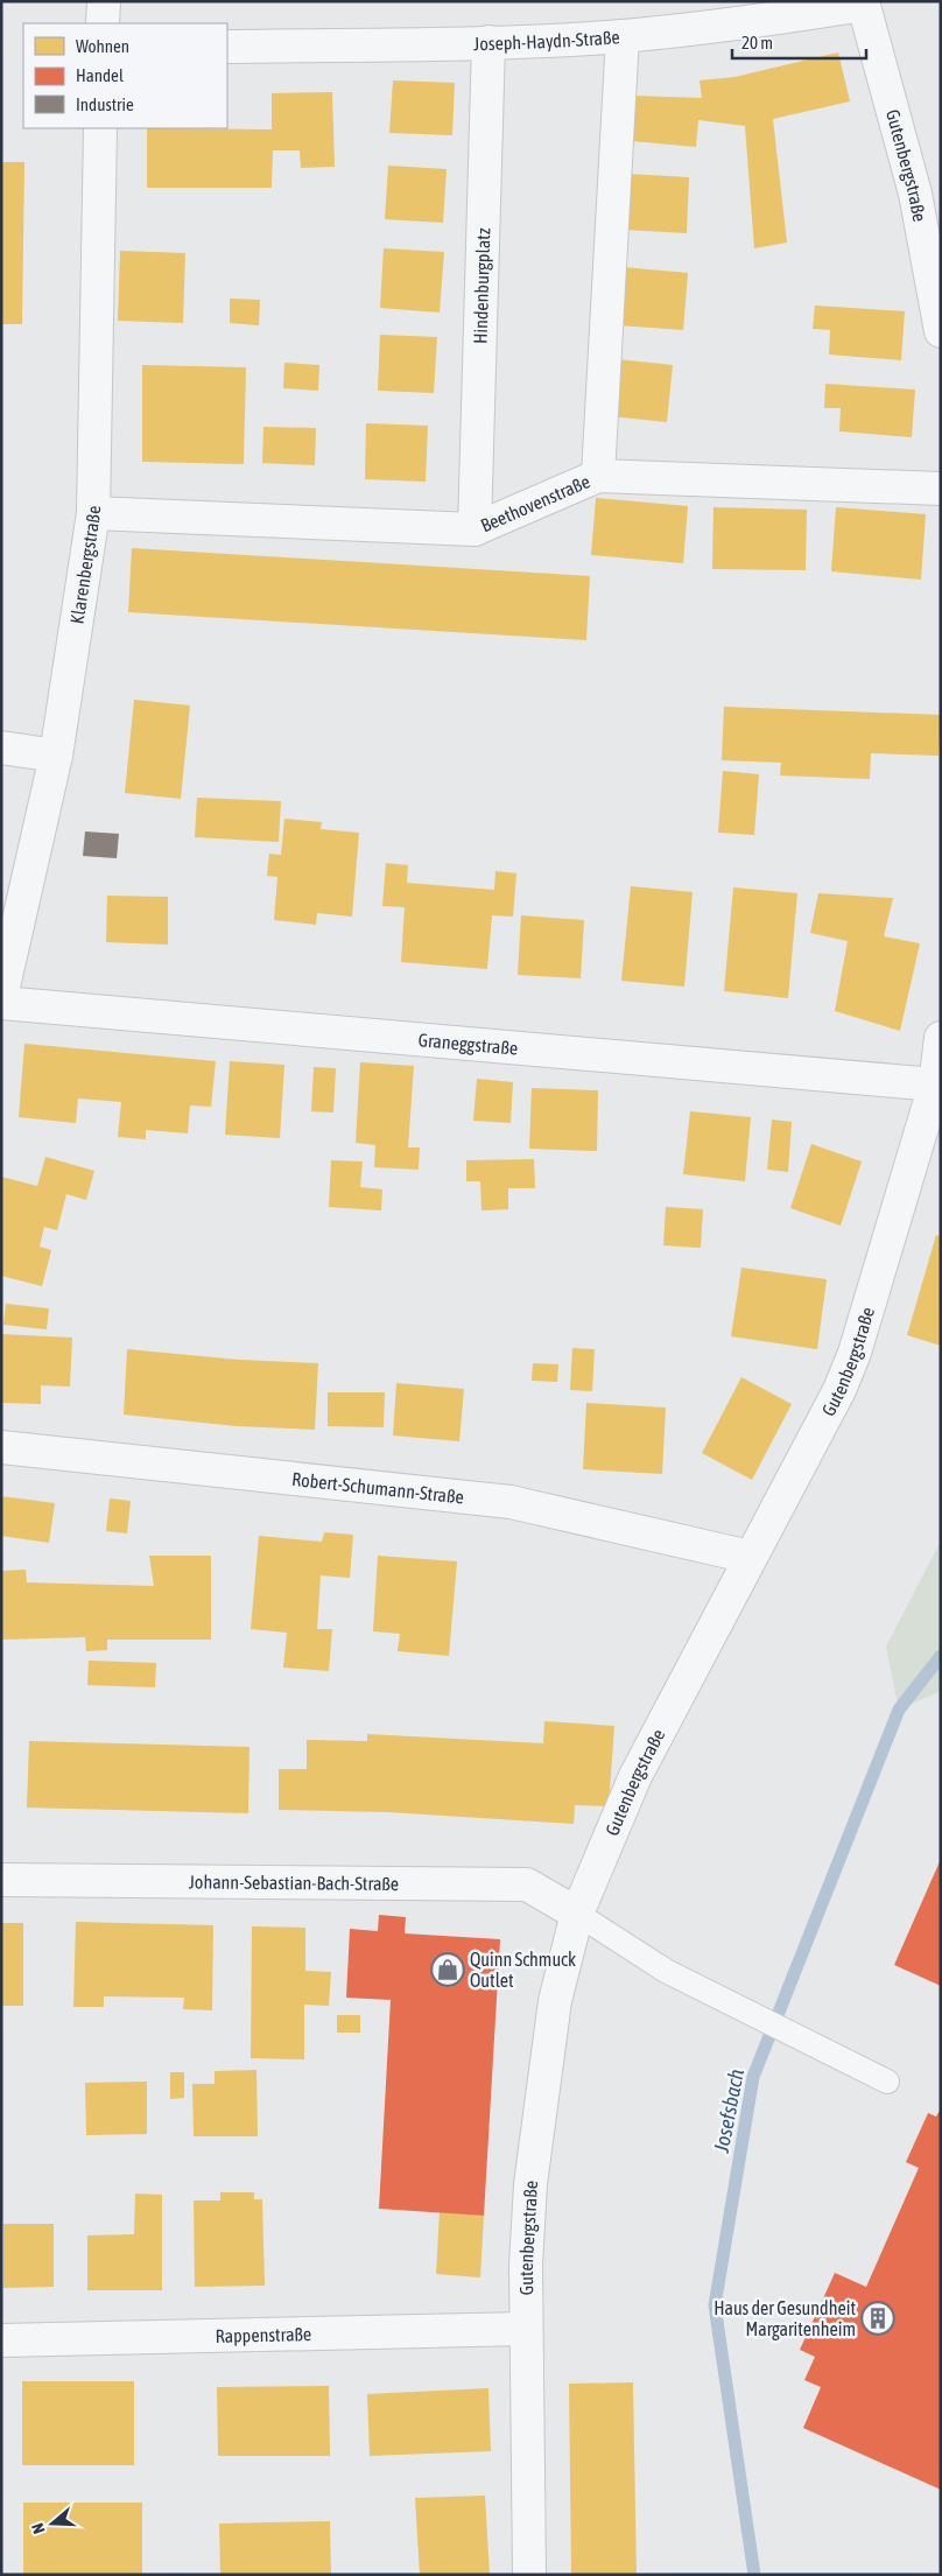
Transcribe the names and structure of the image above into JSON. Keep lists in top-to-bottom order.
{
  "streets": {
    "street": [
      "Joseph-Haydn-Straße",
      "Gutenbergstraße",
      "Hindenburgplatz",
      "Beethovenstraße",
      "Klarenbergstraße",
      "Graneggstraße",
      "Robert-Schumann-Straße",
      "Johann-Sebastian-Bach-Straße",
      "Rappenstraße"
    ]
  },
  "crossings": [
    ["Joseph-Haydn-Straße", "Gutenbergstraße"],
    ["Joseph-Haydn-Straße", "Hindenburgplatz"],
    ["Gutenbergstraße", "Graneggstraße"],
    ["Gutenbergstraße", "Robert-Schumann-Straße"],
    ["Gutenbergstraße", "Johann-Sebastian-Bach-Straße"],
    ["Gutenbergstraße", "Rappenstraße"],
    ["Hindenburgplatz", "Beethovenstraße"],
    ["Beethovenstraße", "Klarenbergstraße"]
  ],
  "water": ["Josefsbach"],
  "places": {
    "shop": ["Quinn Schmuck Outlet"],
    "building": ["Haus der Gesundheit Margaritenheim"]
  },
  "legend": ["Wohnen", "Handel", "Industrie"],
  "scale_bar": "20 m",
  "north": "left"
}
